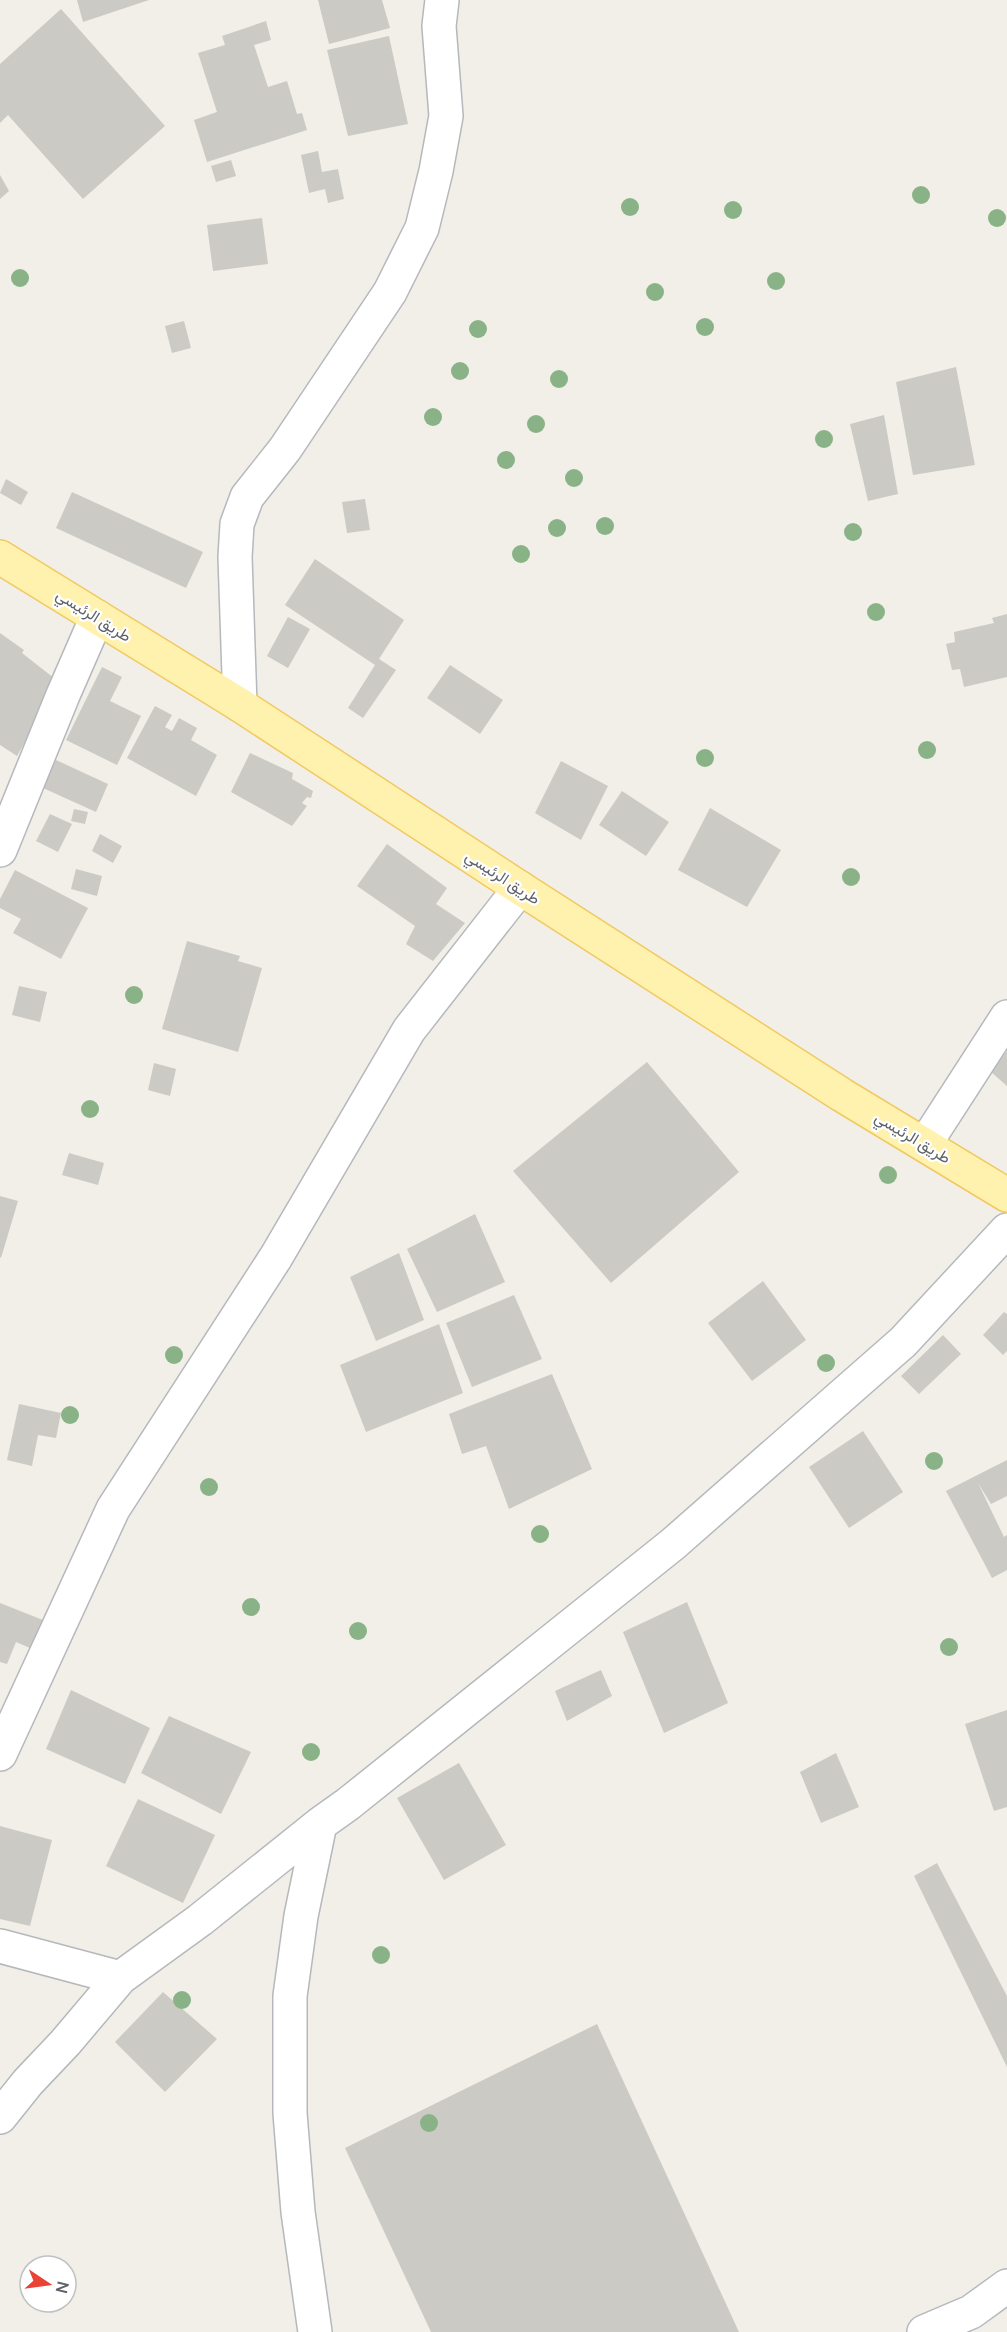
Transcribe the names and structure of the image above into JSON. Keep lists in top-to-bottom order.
{
  "streets": {
    "main road": ["طريق الرئيسي"]
  },
  "north": "right"
}
